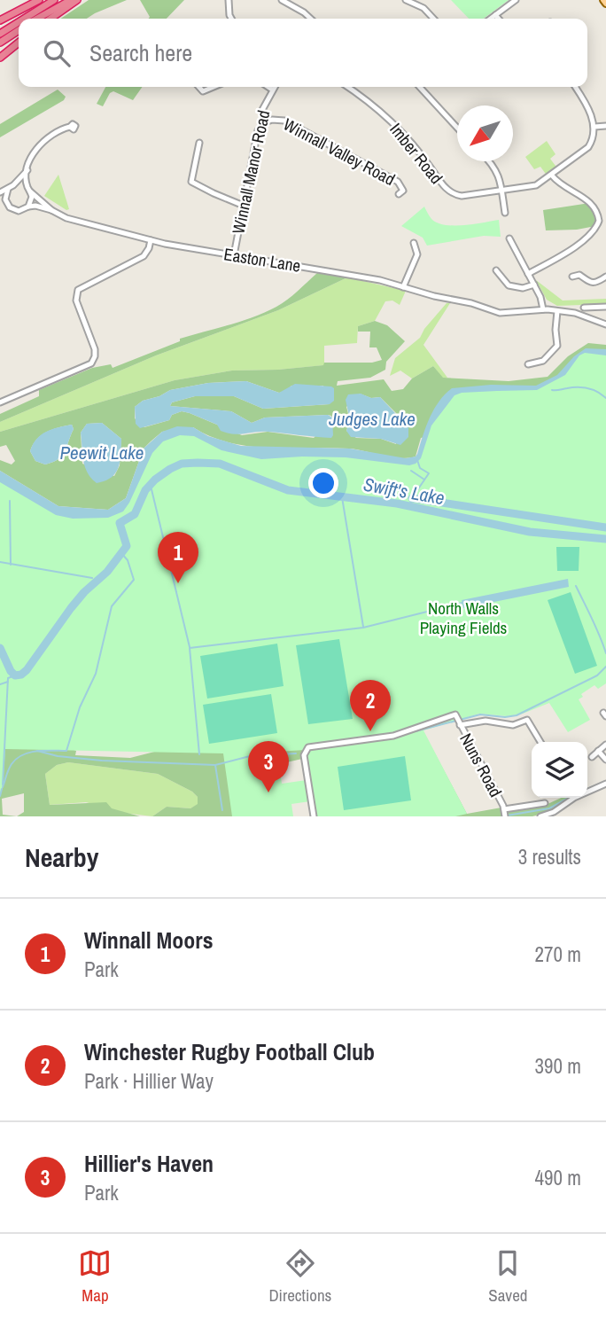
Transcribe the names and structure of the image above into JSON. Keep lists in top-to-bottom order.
{
  "streets": {
    "street": [
      "Winnall Valley Road",
      "Imber Road",
      "Winnall Manor Road",
      "Easton Lane",
      "Nuns Road"
    ]
  },
  "crossings": [
    ["Winnall Valley Road", "Winnall Manor Road"],
    ["Winnall Manor Road", "Easton Lane"]
  ],
  "water": ["Judges Lake", "Peewit Lake", "Swift's Lake"],
  "parks": ["North Walls Playing Fields"],
  "north": "bottom left",
  "page": {
    "search": "Search here",
    "pins": ["1", "2", "3"],
    "heading": ["Nearby", "3 results"],
    "list": [
      {
        "mark": "1",
        "name": "Winnall Moors",
        "note": "Park",
        "value": "270 m"
      },
      {
        "mark": "2",
        "name": "Winchester Rugby Football Club",
        "note": "Park · Hillier Way",
        "value": "390 m"
      },
      {
        "mark": "3",
        "name": "Hillier's Haven",
        "note": "Park",
        "value": "490 m"
      }
    ],
    "nav": ["Map", "Directions", "Saved"]
  }
}
